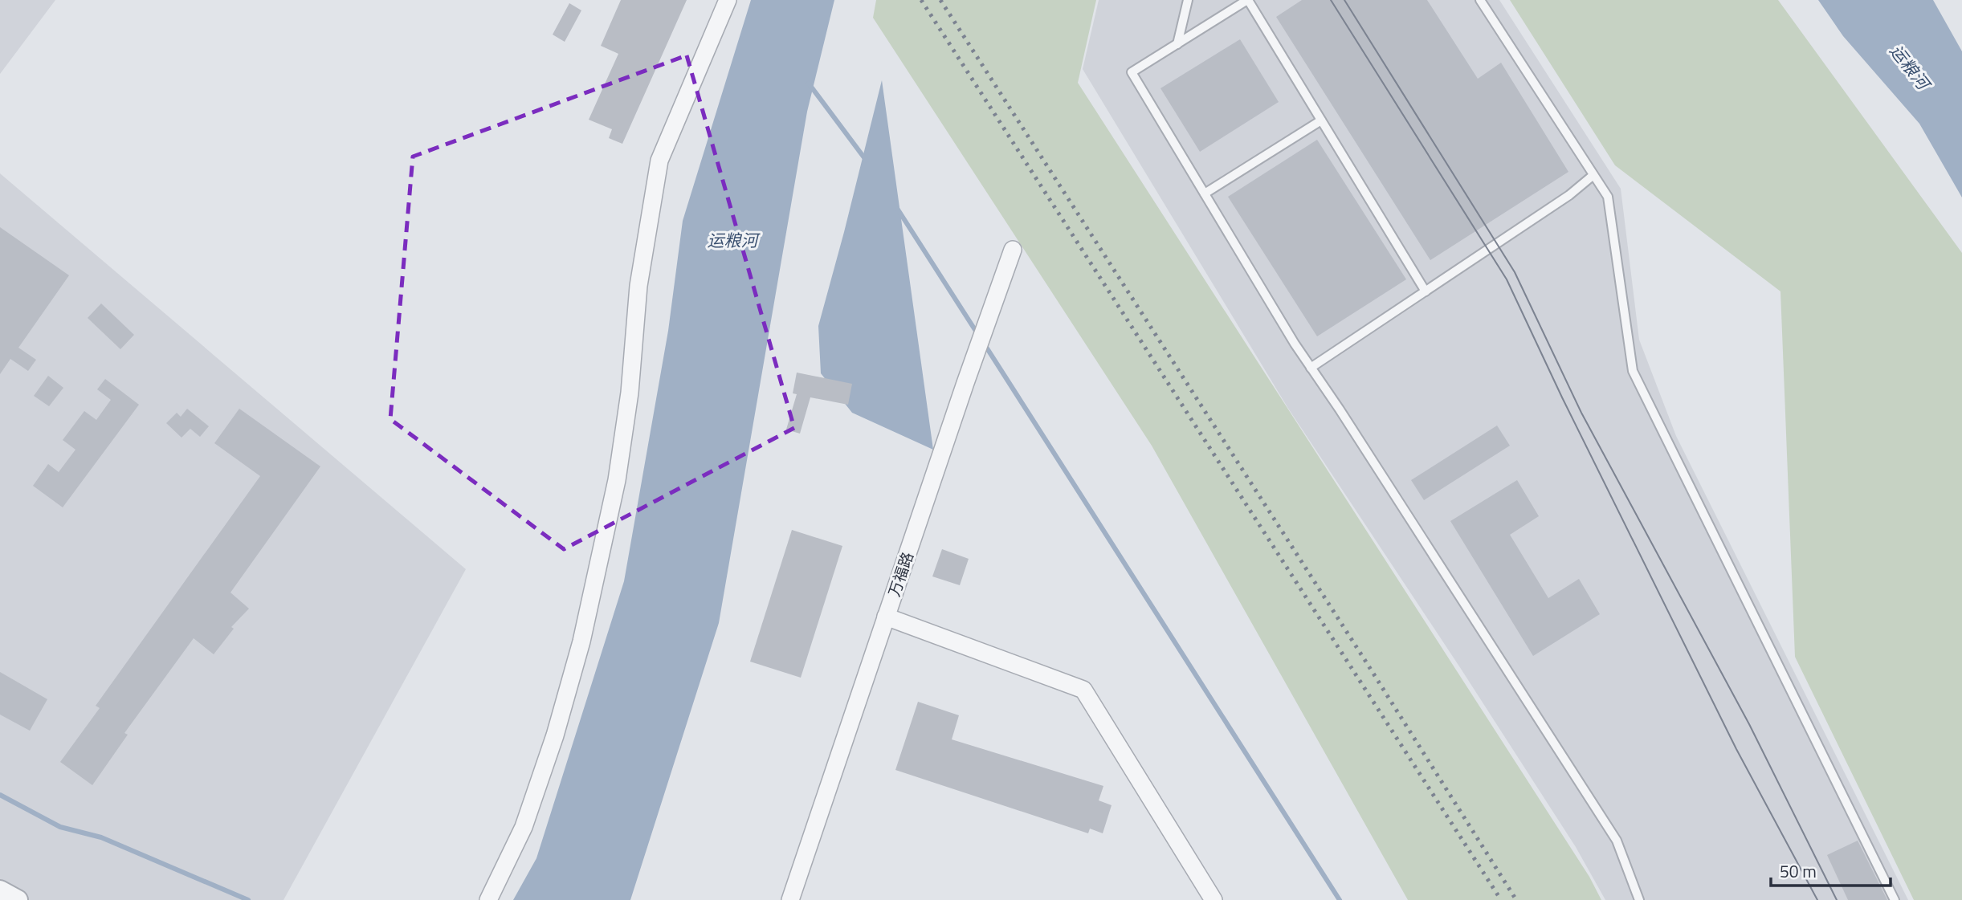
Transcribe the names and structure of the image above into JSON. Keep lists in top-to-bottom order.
{
  "streets": {
    "street": ["万福路"]
  },
  "water": ["运粮河"],
  "scale_bar": "50 m"
}
